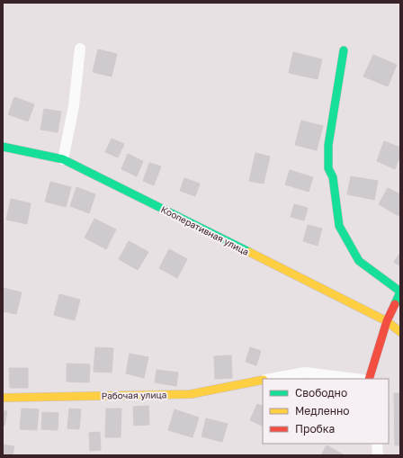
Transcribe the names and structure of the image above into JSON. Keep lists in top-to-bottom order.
{
  "streets": {
    "street": ["Кооперативная улица", "Рабочая улица"]
  },
  "legend": ["Свободно", "Медленно", "Пробка"]
}
